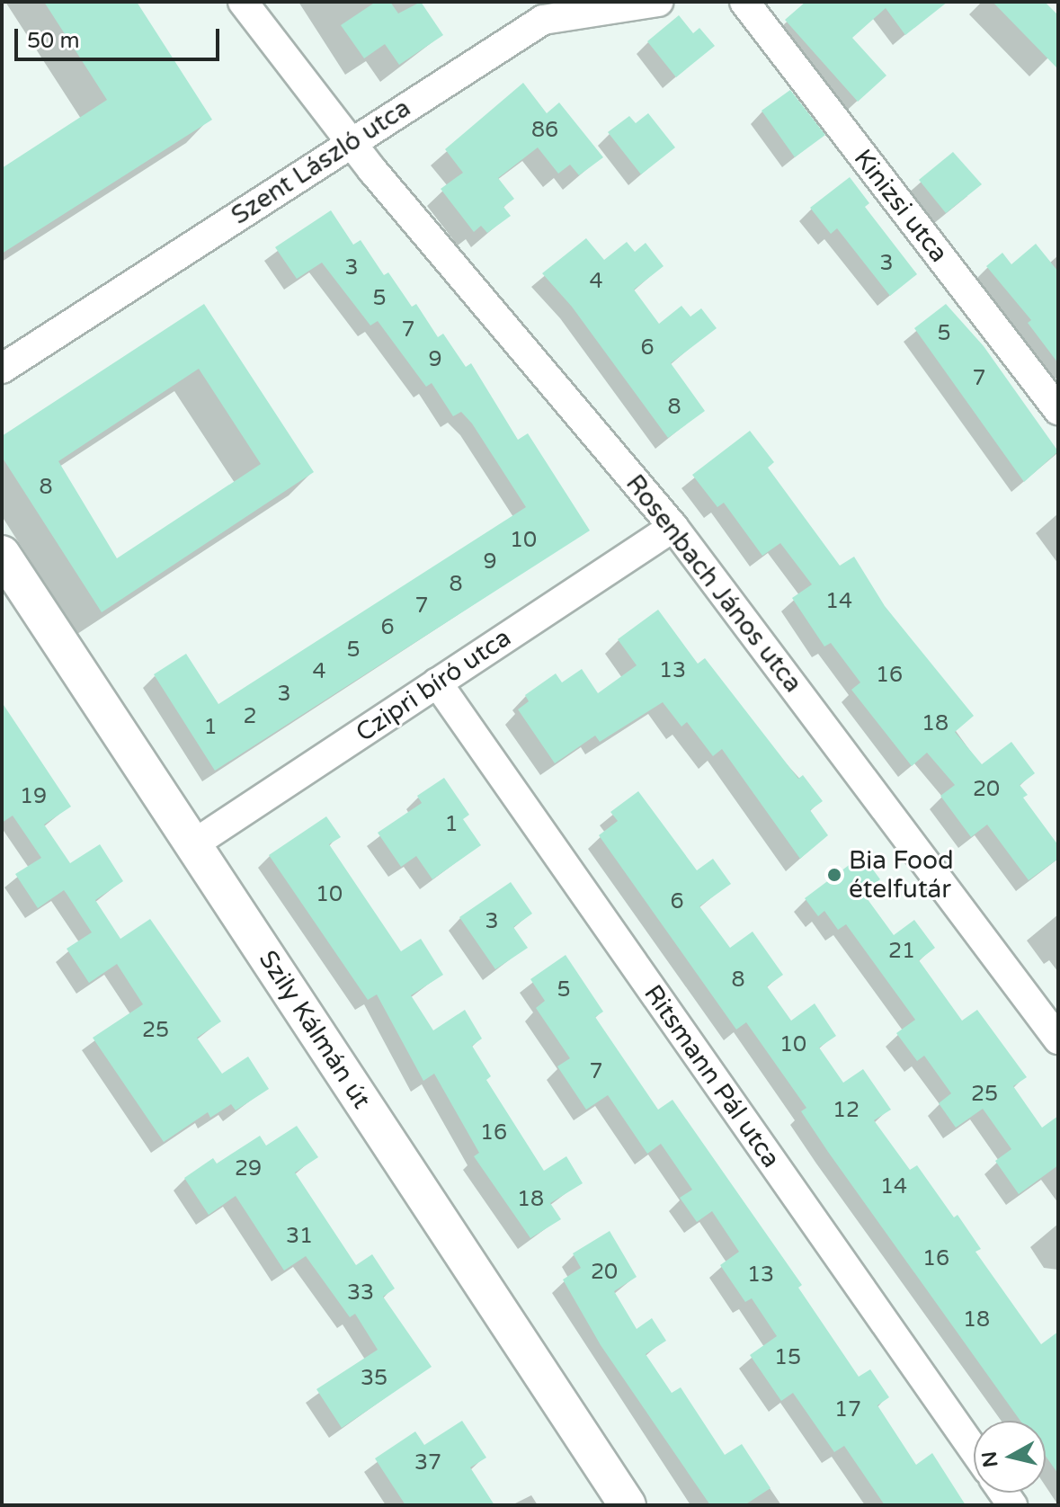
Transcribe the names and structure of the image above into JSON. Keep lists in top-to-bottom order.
{
  "streets": {
    "street": [
      "Szent László utca",
      "Kinizsi utca",
      "Rosenbach János utca",
      "Czipri bíró utca",
      "Szily Kálmán út",
      "Ritsmann Pál utca"
    ]
  },
  "crossings": [
    ["Szent László utca", "Rosenbach János utca"],
    ["Rosenbach János utca", "Czipri bíró utca"],
    ["Czipri bíró utca", "Szily Kálmán út"],
    ["Czipri bíró utca", "Ritsmann Pál utca"]
  ],
  "places": ["Bia Food ételfutár"],
  "house_numbers": [
    "86",
    "3",
    "3",
    "4",
    "5",
    "7",
    "5",
    "6",
    "9",
    "7",
    "8",
    "8",
    "10",
    "9",
    "8",
    "14",
    "7",
    "6",
    "5",
    "13",
    "4",
    "16",
    "3",
    "2",
    "18",
    "1",
    "20",
    "19",
    "1",
    "10",
    "6",
    "3",
    "21",
    "8",
    "5",
    "25",
    "10",
    "7",
    "25",
    "12",
    "16",
    "29",
    "14",
    "18",
    "31",
    "16",
    "20",
    "13",
    "33",
    "18",
    "15",
    "35",
    "17",
    "37"
  ],
  "scale_bar": "50 m",
  "north": "left"
}
